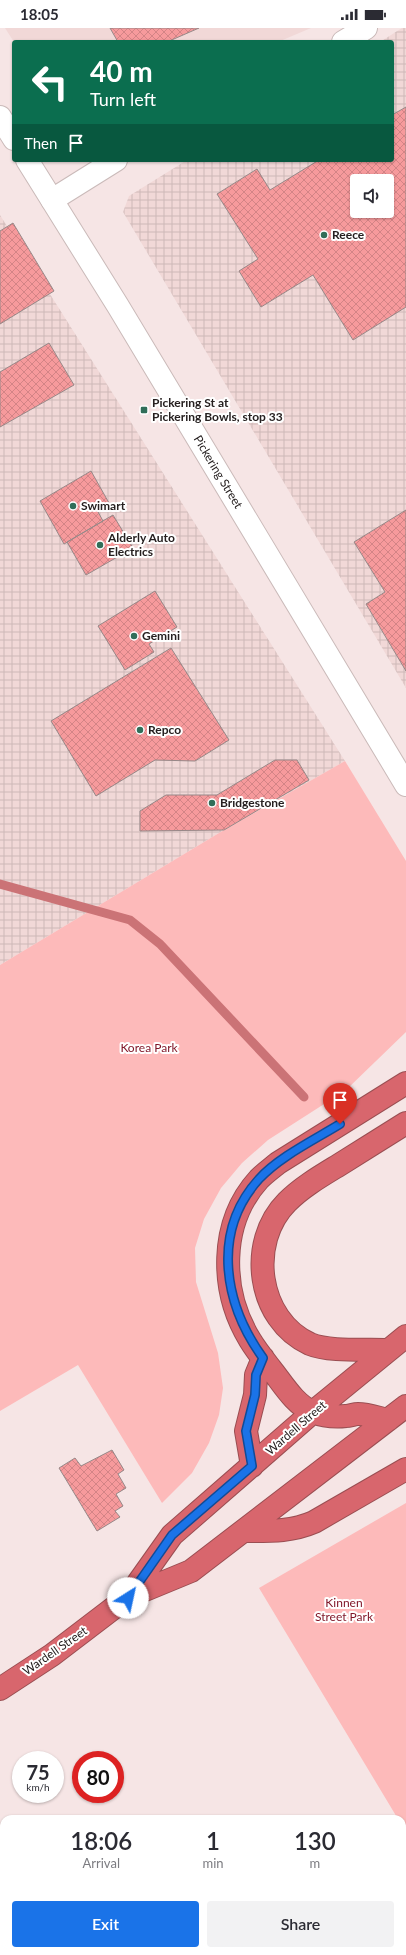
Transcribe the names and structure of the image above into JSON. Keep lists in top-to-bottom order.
{
  "streets": {
    "highway": ["Wardell Street"],
    "main road": ["Pickering Street"]
  },
  "parks": ["Korea Park", "Kinnen Street Park"],
  "places": {
    "other": [
      "Reece",
      "Swimart",
      "Alderly Auto Electrics",
      "Gemini",
      "Repco",
      "Bridgestone"
    ],
    "transit": ["Pickering St at Pickering Bowls, stop 33"]
  },
  "page": {
    "status": "18:05",
    "turn": ["40 m", "Turn left"],
    "then": "Then",
    "speed": "75 km/h",
    "limit": "80",
    "eta": [
      "18:06",
      "Arrival",
      "1",
      "min",
      "130",
      "m"
    ],
    "buttons": ["Exit", "Share"]
  }
}
